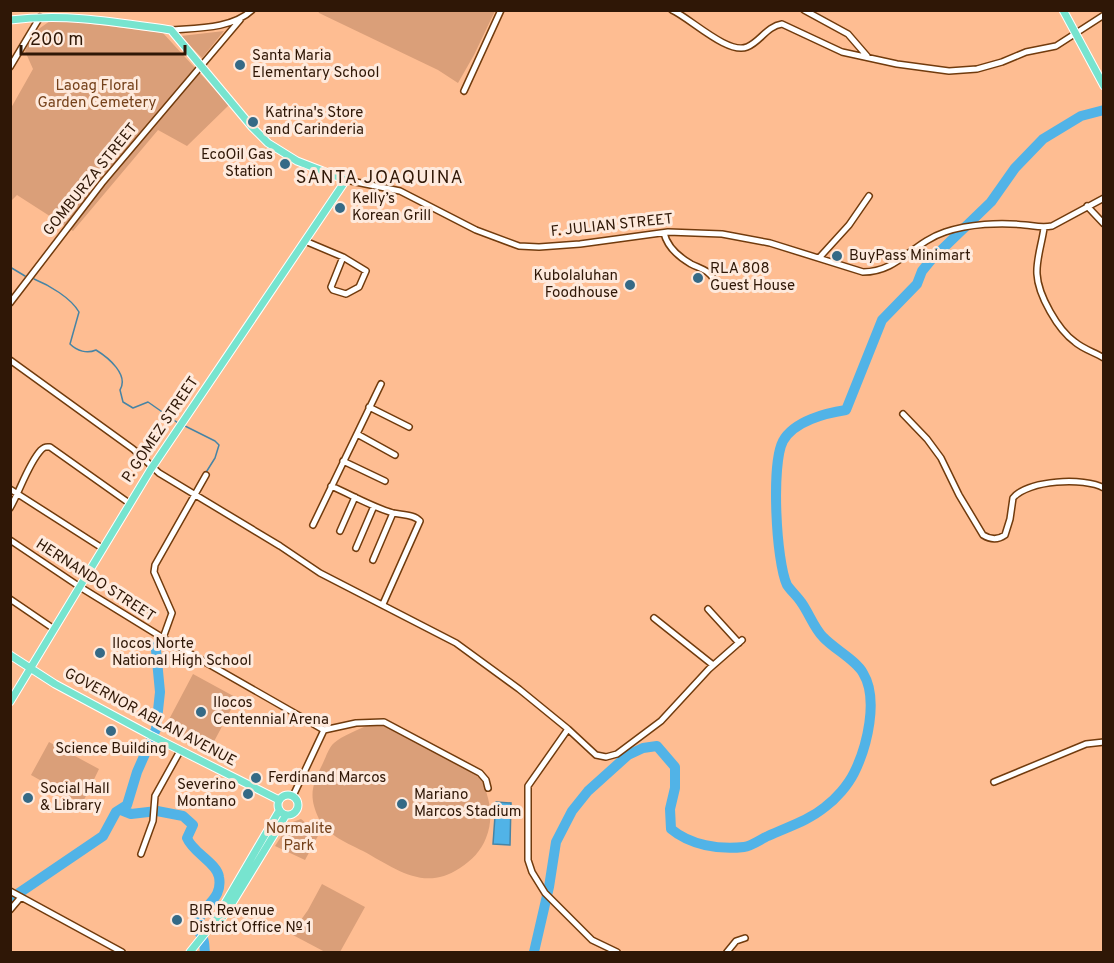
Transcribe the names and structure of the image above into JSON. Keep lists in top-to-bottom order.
{
  "streets": {
    "main road": ["F. JULIAN STREET", "P. GOMEZ STREET", "GOVERNOR ABLAN AVENUE"],
    "street": ["GOMBURZA STREET", "HERNANDO STREET"]
  },
  "crossings": [
    ["GOMBURZA STREET", "F. JULIAN STREET"],
    ["F. JULIAN STREET", "P. GOMEZ STREET"],
    ["P. GOMEZ STREET", "HERNANDO STREET"],
    ["P. GOMEZ STREET", "GOVERNOR ABLAN AVENUE"]
  ],
  "districts": ["SANTA JOAQUINA"],
  "parks": ["Laoag Floral Garden Cemetery", "Normalite Park"],
  "places": [
    "Santa Maria Elementary School",
    "Katrina's Store and Carinderia",
    "EcoOil Gas Station",
    "Kelly’s Korean Grill",
    "BuyPass Minimart",
    "RLA 808 Guest House",
    "Kubolaluhan Foodhouse",
    "Ilocos Norte National High School",
    "Ilocos Centennial Arena",
    "Science Building",
    "Ferdinand Marcos",
    "Severino Montano",
    "Social Hall & Library",
    "Mariano Marcos Stadium",
    "BIR Revenue District Office № 1"
  ],
  "scale_bar": "200 m"
}
